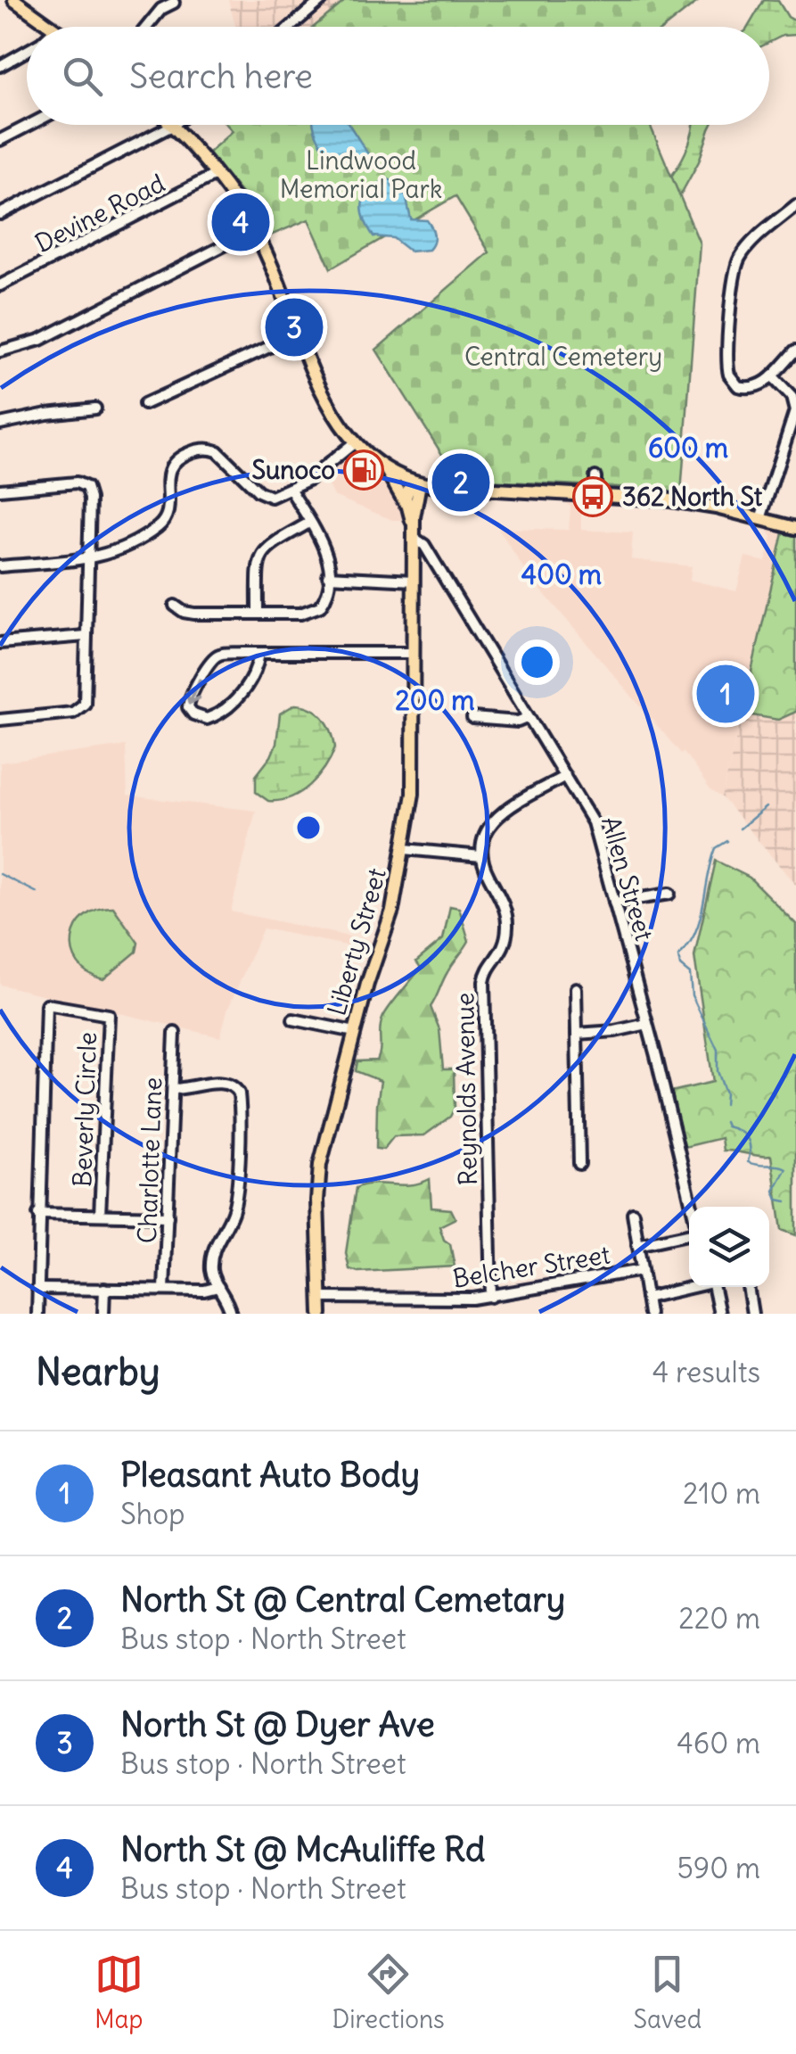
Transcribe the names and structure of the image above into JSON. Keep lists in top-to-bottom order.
{
  "streets": {
    "main road": ["Liberty Street"],
    "street": [
      "Devine Road",
      "Allen Street",
      "Reynolds Avenue",
      "Beverly Circle",
      "Charlotte Lane",
      "Belcher Street"
    ]
  },
  "crossings": [
    ["Allen Street", "Liberty Street"],
    ["Liberty Street", "Belcher Street"],
    ["Reynolds Avenue", "Belcher Street"],
    ["Beverly Circle", "Charlotte Lane"]
  ],
  "parks": ["Lindwood Memorial Park", "Central Cemetery"],
  "places": {
    "fuel station": ["Sunoco"],
    "bus stop": ["362 North St"]
  },
  "page": {
    "search": "Search here",
    "pins": [
      "4",
      "3",
      "2",
      "1"
    ],
    "heading": ["Nearby", "4 results"],
    "list": [
      {
        "mark": "1",
        "name": "Pleasant Auto Body",
        "note": "Shop",
        "value": "210 m"
      },
      {
        "mark": "2",
        "name": "North St @ Central Cemetary",
        "note": "Bus stop · North Street",
        "value": "220 m"
      },
      {
        "mark": "3",
        "name": "North St @ Dyer Ave",
        "note": "Bus stop · North Street",
        "value": "460 m"
      },
      {
        "mark": "4",
        "name": "North St @ McAuliffe Rd",
        "note": "Bus stop · North Street",
        "value": "590 m"
      }
    ],
    "nav": ["Map", "Directions", "Saved"]
  },
  "rings": ["600 m", "400 m", "200 m"]
}
